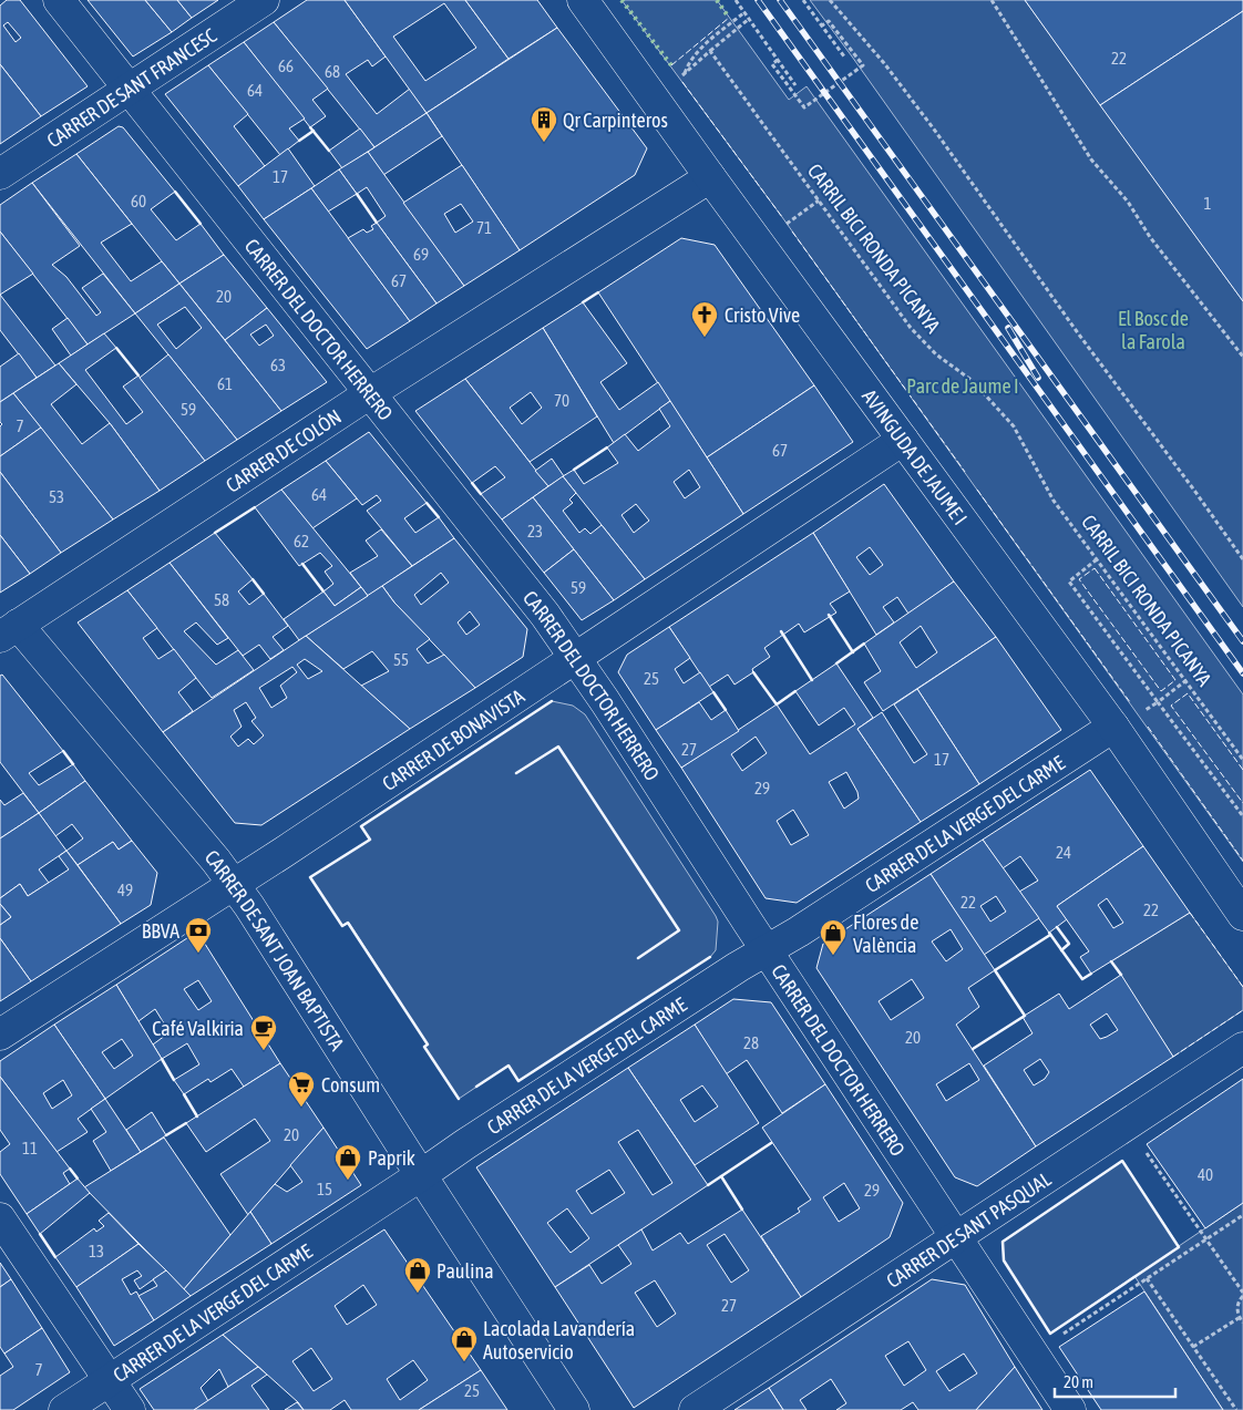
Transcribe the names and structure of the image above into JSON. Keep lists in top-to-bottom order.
{
  "streets": {
    "street": [
      "CARRER DE SANT FRANCESC",
      "CARRER DEL DOCTOR HERRERO",
      "CARRER DE COLÓN",
      "AVINGUDA DE JAUME I",
      "CARRER DE BONAVISTA",
      "CARRER DE LA VERGE DEL CARME",
      "CARRER DE SANT JOAN BAPTISTA",
      "CARRER DE SANT PASQUAL"
    ],
    "path": ["CARRIL BICI RONDA PICANYA"]
  },
  "crossings": [
    ["CARRER DE SANT FRANCESC", "CARRER DEL DOCTOR HERRERO"],
    ["CARRER DEL DOCTOR HERRERO", "CARRER DE COLÓN"],
    ["CARRER DEL DOCTOR HERRERO", "CARRER DE BONAVISTA"],
    ["CARRER DEL DOCTOR HERRERO", "CARRER DE LA VERGE DEL CARME"],
    ["CARRER DEL DOCTOR HERRERO", "CARRER DE SANT PASQUAL"],
    ["CARRER DE COLÓN", "AVINGUDA DE JAUME I"],
    ["CARRER DE COLÓN", "CARRER DE SANT JOAN BAPTISTA"],
    ["AVINGUDA DE JAUME I", "CARRER DE BONAVISTA"],
    ["AVINGUDA DE JAUME I", "CARRER DE LA VERGE DEL CARME"],
    ["CARRER DE BONAVISTA", "CARRER DE SANT JOAN BAPTISTA"],
    ["CARRER DE LA VERGE DEL CARME", "CARRER DE SANT JOAN BAPTISTA"]
  ],
  "parks": ["El Bosc de la Farola", "Parc de Jaume I"],
  "places": {
    "building": ["Qr Carpinteros"],
    "church": ["Cristo Vive"],
    "bank": ["BBVA"],
    "shop": [
      "Flores de València",
      "Paprik",
      "Paulina",
      "Lacolada Lavandería Autoservicio"
    ],
    "cafe": ["Café Valkiria"],
    "supermarket": ["Consum"]
  },
  "house_numbers": [
    "22",
    "66",
    "68",
    "64",
    "17",
    "60",
    "1",
    "71",
    "69",
    "67",
    "20",
    "63",
    "61",
    "70",
    "59",
    "7",
    "67",
    "64",
    "53",
    "23",
    "62",
    "59",
    "58",
    "55",
    "25",
    "27",
    "17",
    "29",
    "24",
    "49",
    "22",
    "22",
    "20",
    "28",
    "20",
    "11",
    "40",
    "15",
    "29",
    "13",
    "27",
    "7",
    "25"
  ],
  "scale_bar": "20 m"
}
